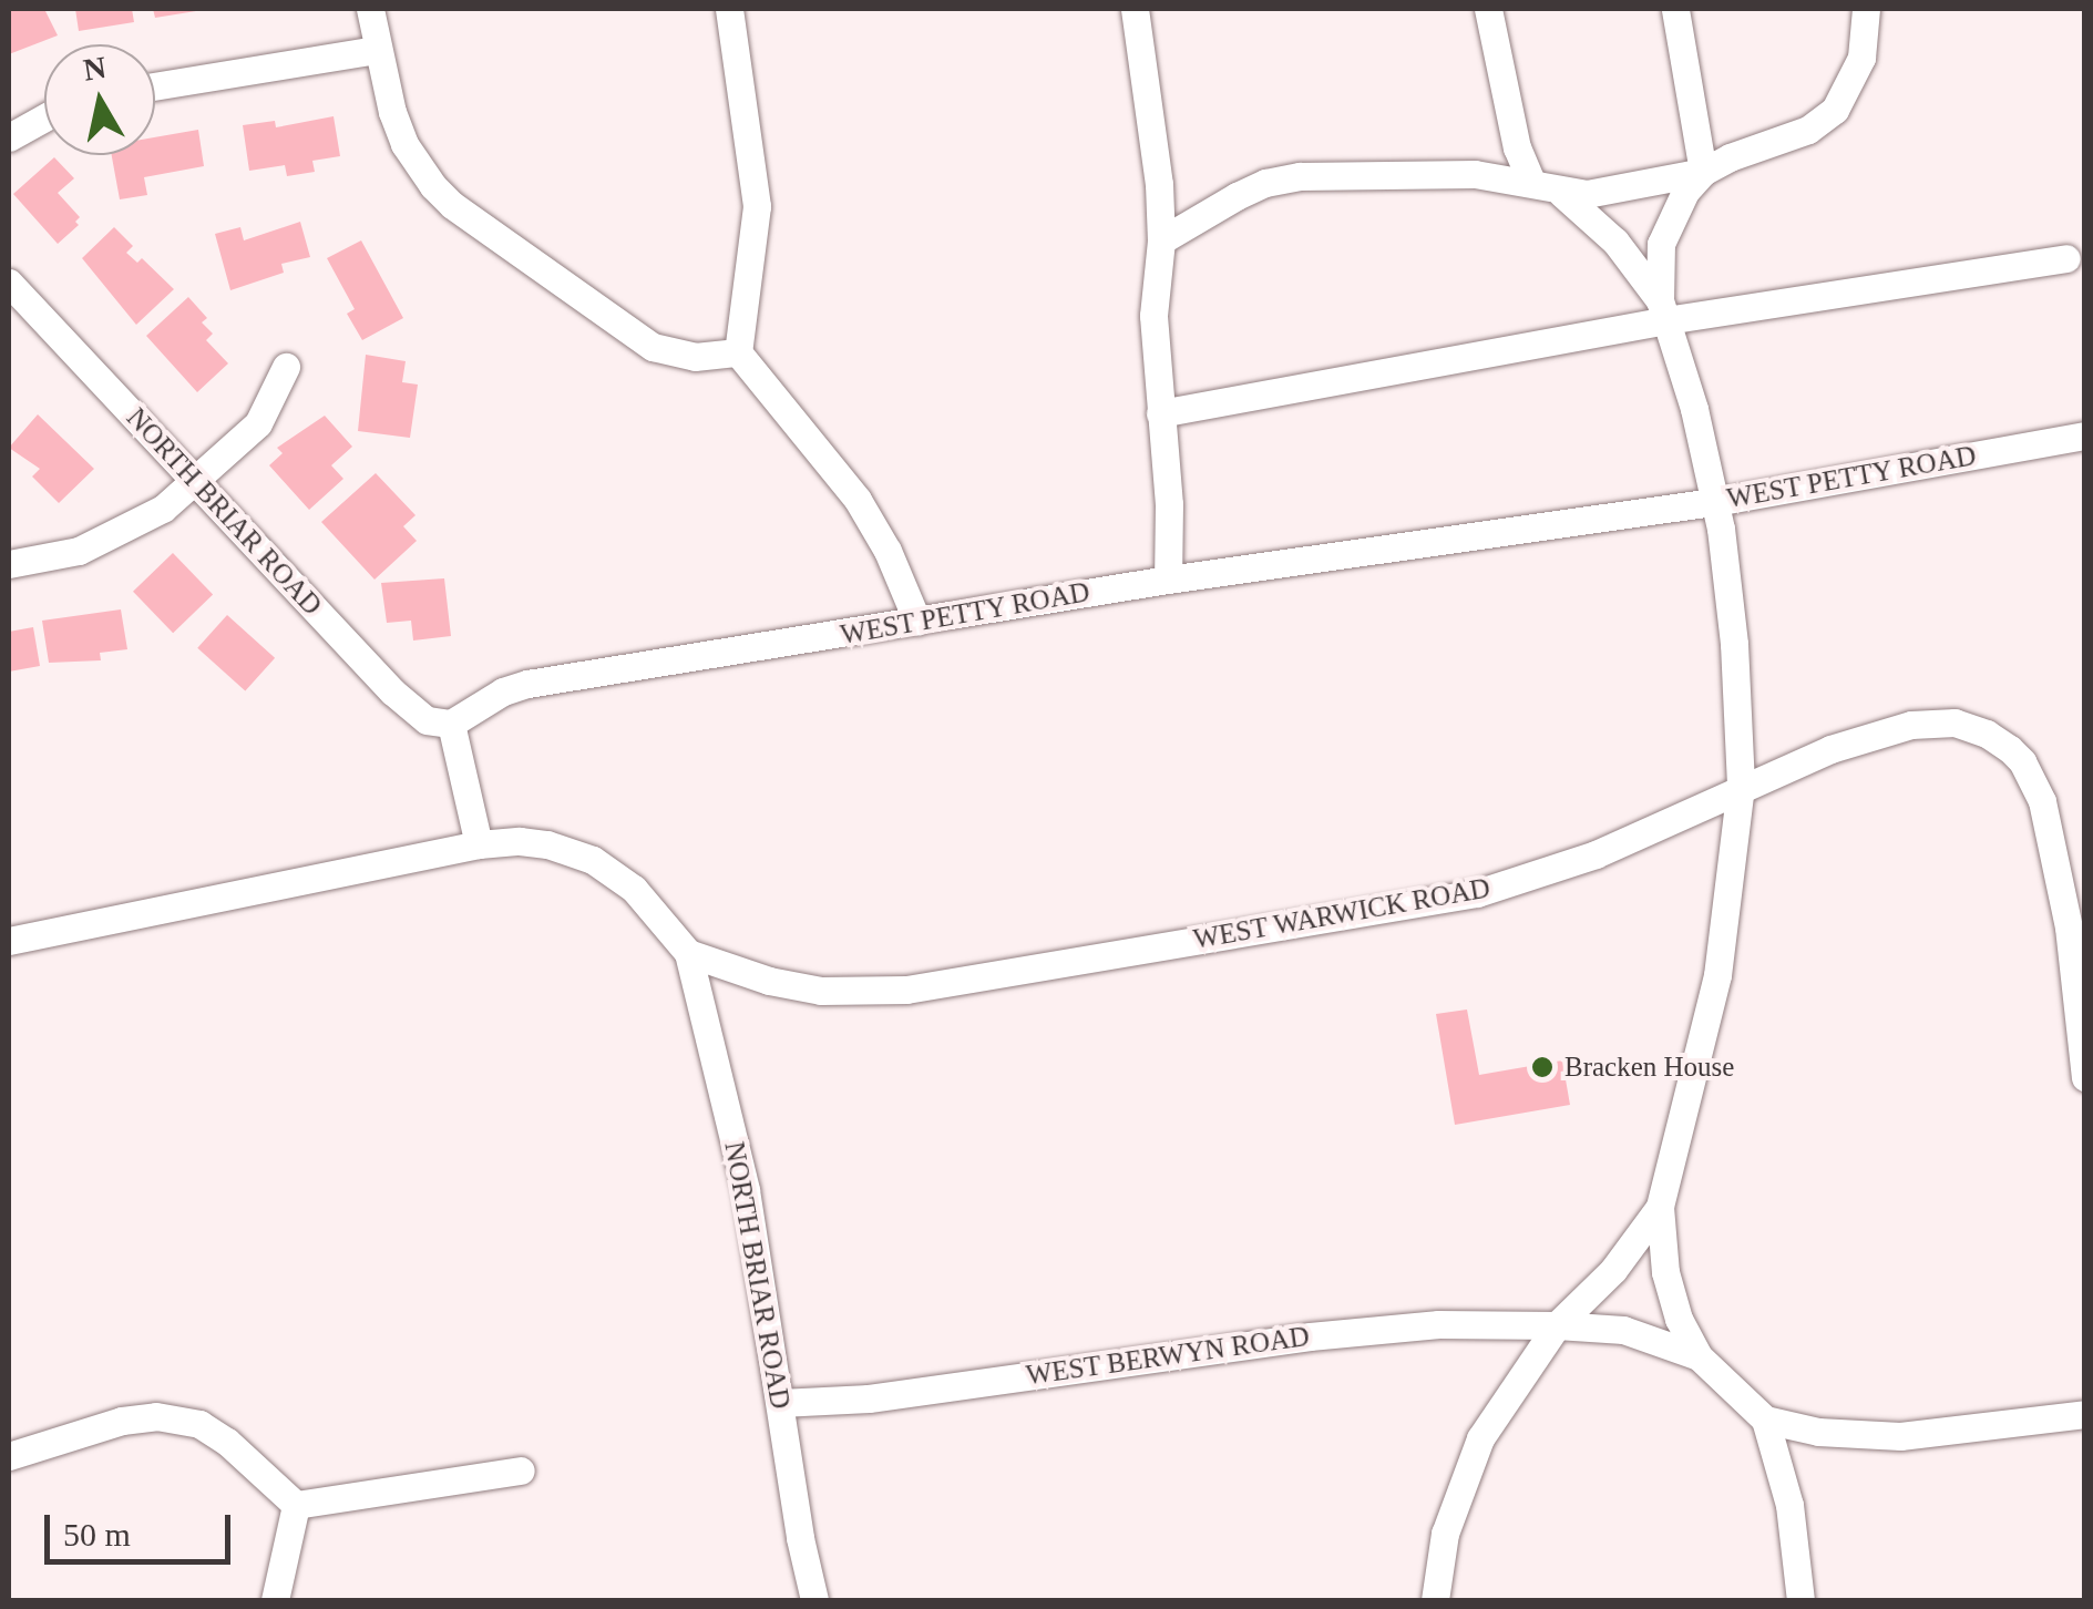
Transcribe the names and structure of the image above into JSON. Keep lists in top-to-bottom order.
{
  "streets": {
    "street": [
      "WEST PETTY ROAD",
      "NORTH BRIAR ROAD",
      "WEST WARWICK ROAD",
      "WEST BERWYN ROAD"
    ]
  },
  "crossings": [
    ["WEST PETTY ROAD", "NORTH BRIAR ROAD"],
    ["NORTH BRIAR ROAD", "WEST WARWICK ROAD"],
    ["NORTH BRIAR ROAD", "WEST BERWYN ROAD"]
  ],
  "places": ["Bracken House"],
  "scale_bar": "50 m",
  "north": "top"
}
